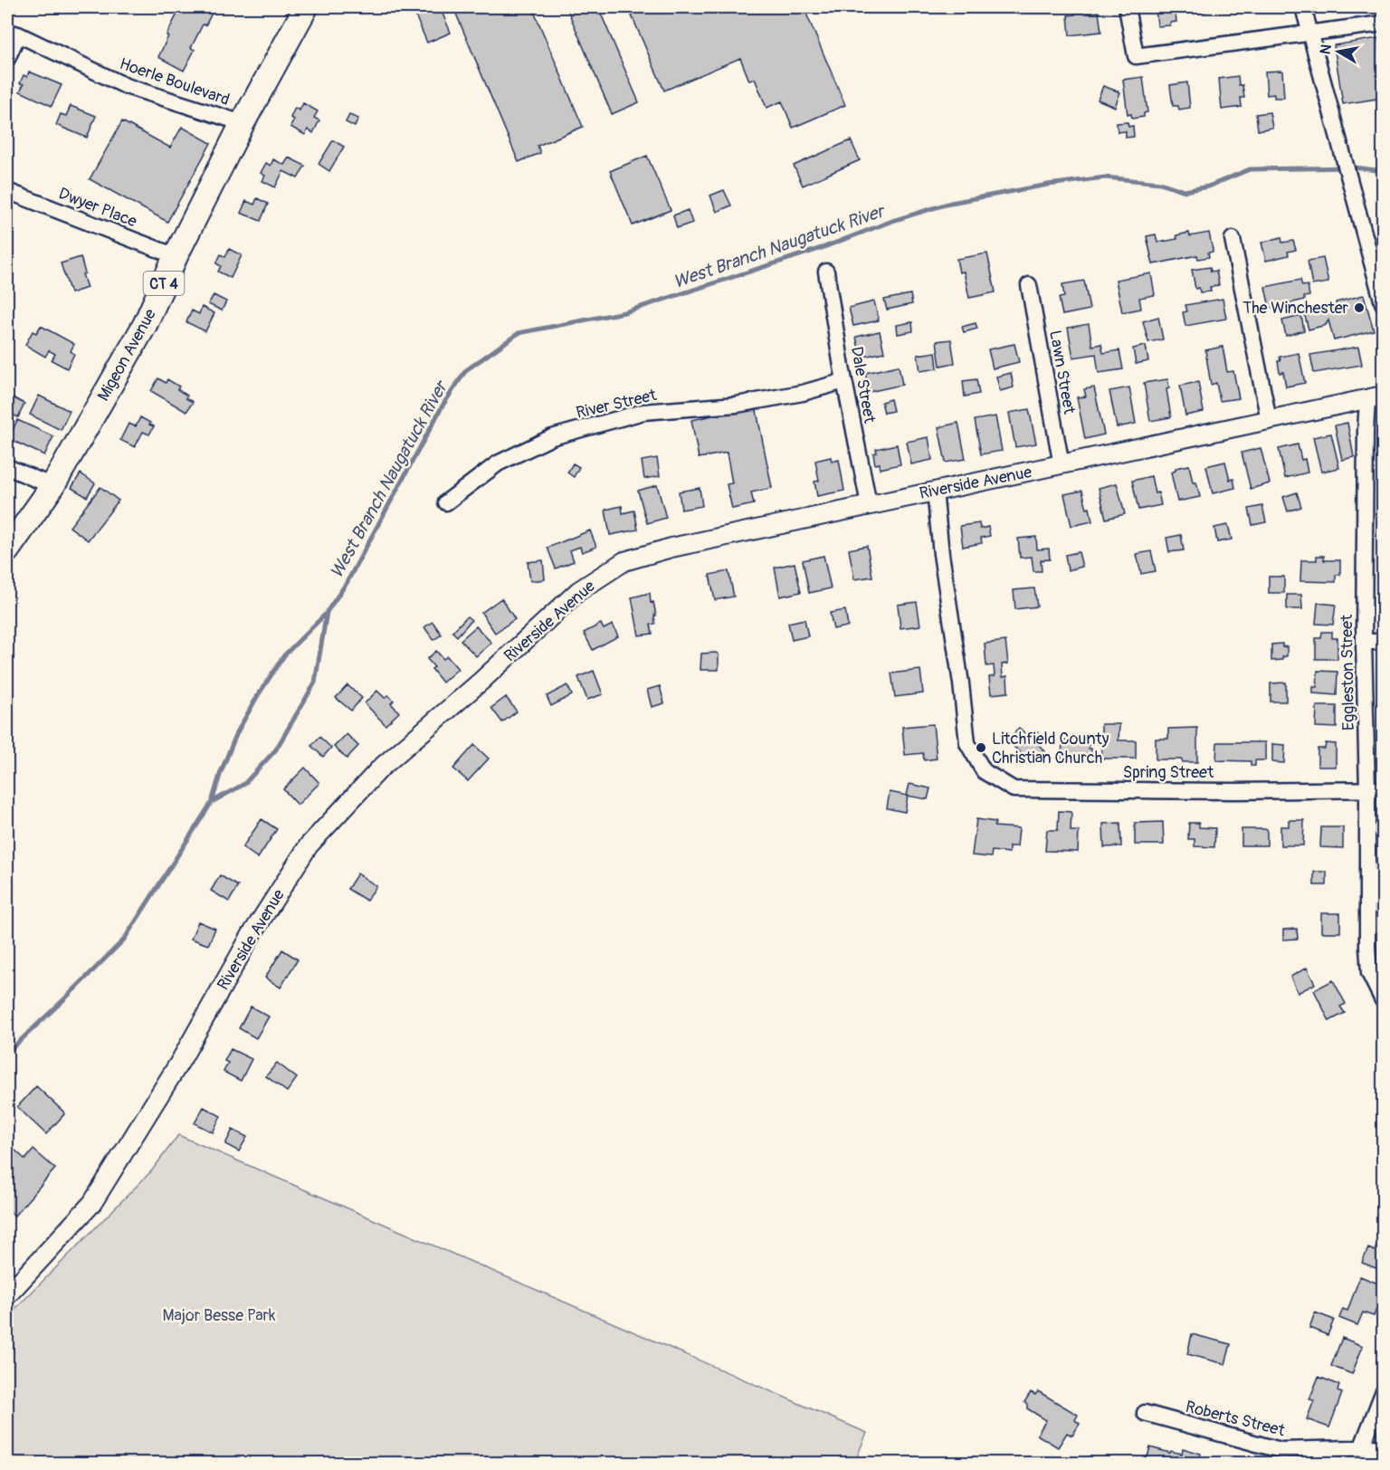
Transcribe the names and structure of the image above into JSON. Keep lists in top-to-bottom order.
{
  "streets": {
    "main road": ["CT 4", "Migeon Avenue"],
    "street": [
      "Hoerle Boulevard",
      "Dwyer Place",
      "Lawn Street",
      "Dale Street",
      "River Street",
      "Riverside Avenue",
      "Eggleston Street",
      "Spring Street",
      "Roberts Street"
    ]
  },
  "crossings": [
    ["Hoerle Boulevard", "Migeon Avenue"],
    ["Dwyer Place", "Migeon Avenue"],
    ["Lawn Street", "Riverside Avenue"],
    ["Dale Street", "River Street"],
    ["Dale Street", "Riverside Avenue"],
    ["Riverside Avenue", "Eggleston Street"],
    ["Riverside Avenue", "Spring Street"],
    ["Eggleston Street", "Spring Street"]
  ],
  "water": ["West Branch Naugatuck River"],
  "parks": ["Major Besse Park"],
  "places": ["The Winchester", "Litchfield County Christian Church"],
  "north": "left"
}
